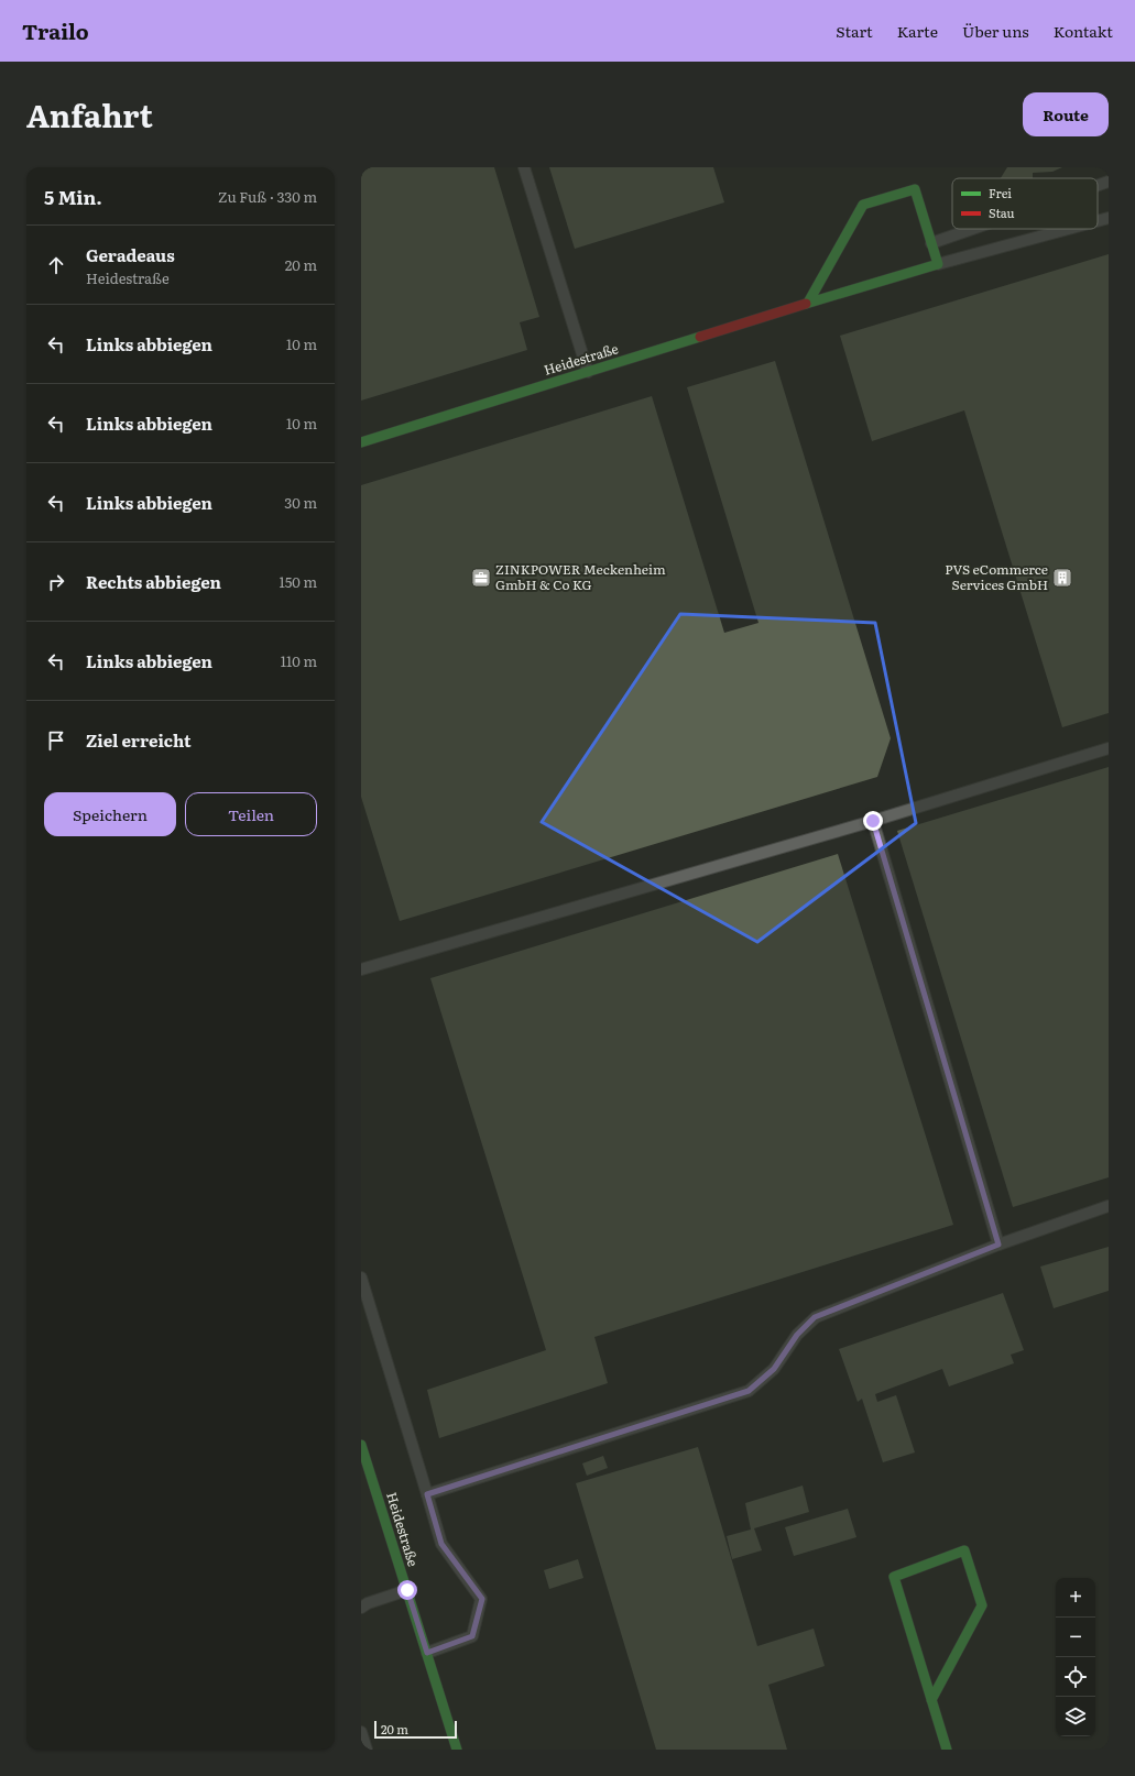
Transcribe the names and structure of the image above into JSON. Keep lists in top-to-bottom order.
{
  "streets": {
    "street": ["Heidestraße"]
  },
  "places": {
    "office": ["ZINKPOWER Meckenheim GmbH & Co KG"],
    "building": ["PVS eCommerce Services GmbH"]
  },
  "legend": ["Frei", "Stau"],
  "scale_bar": "20 m",
  "page": {
    "header": "Trailo",
    "nav": [
      "Start",
      "Karte",
      "Über uns",
      "Kontakt"
    ],
    "title": "Anfahrt",
    "buttons": [
      "Route",
      ["Speichern", "Teilen"]
    ],
    "heading": ["5 Min.", "Zu Fuß · 330 m"],
    "list": [
      ["Geradeaus", "Heidestraße", "20 m"],
      ["Links abbiegen", "10 m"],
      ["Links abbiegen", "10 m"],
      ["Links abbiegen", "30 m"],
      ["Rechts abbiegen", "150 m"],
      ["Links abbiegen", "110 m"],
      "Ziel erreicht"
    ],
    "map_buttons": ["+", "−"],
    "scale": "20 m"
  }
}
